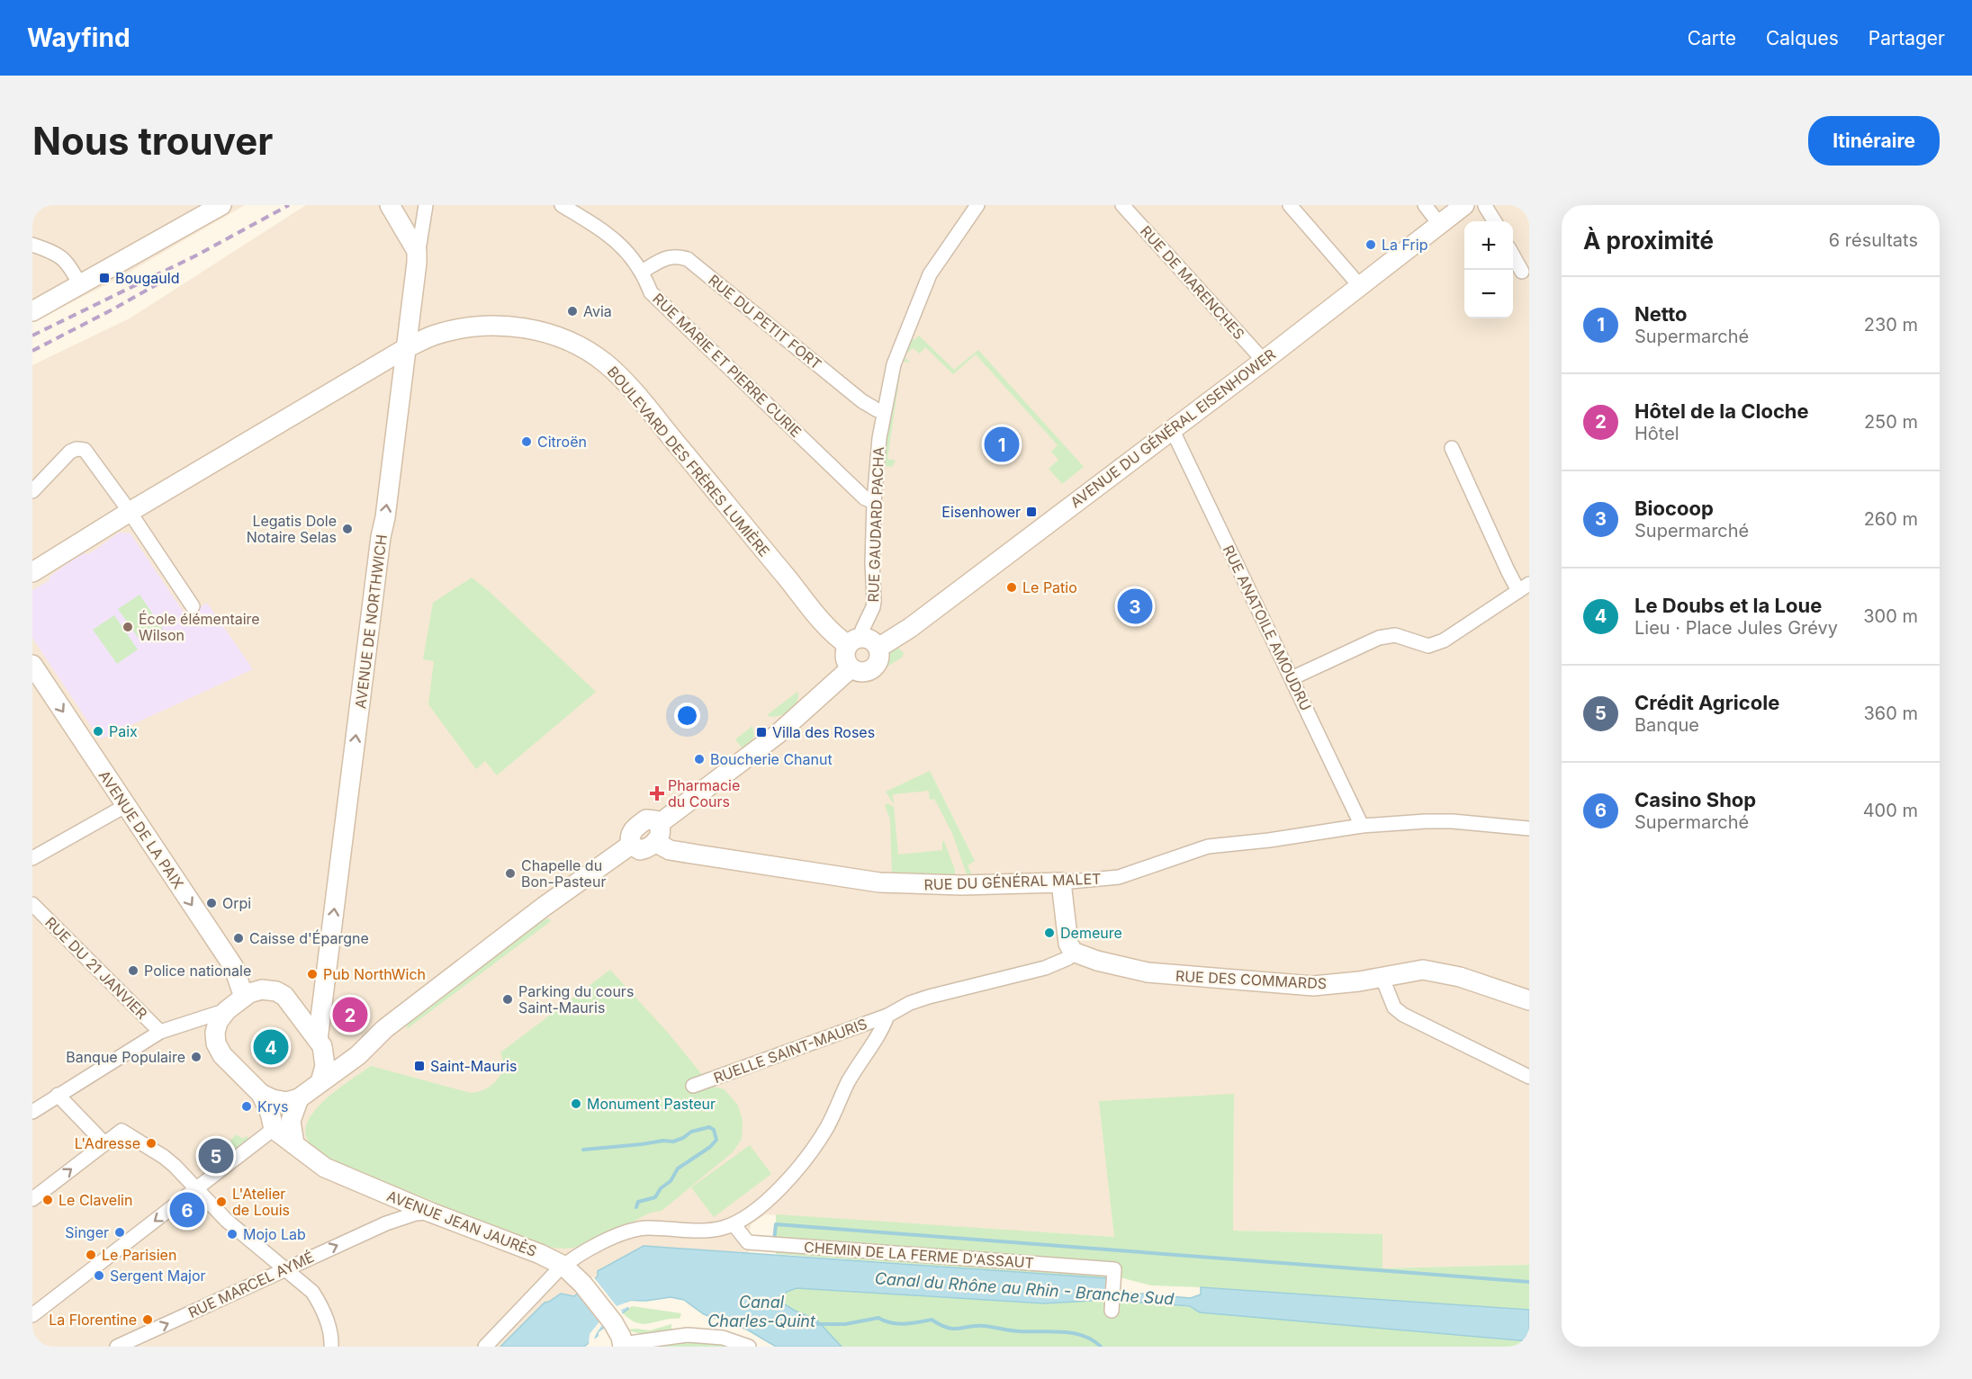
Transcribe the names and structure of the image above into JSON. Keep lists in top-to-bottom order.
{
  "streets": {
    "main road": [
      "AVENUE DU GÉNÉRAL EISENHOWER",
      "BOULEVARD DES FRÈRES LUMIÈRE",
      "AVENUE DE NORTHWICH",
      "AVENUE DE LA PAIX",
      "RUE DU GÉNÉRAL MALET",
      "RUE DES COMMARDS",
      "AVENUE JEAN JAURÈS"
    ],
    "street": [
      "RUE DE MARENCHES",
      "RUE DU PETIT FORT",
      "RUE MARIE ET PIERRE CURIE",
      "RUE GAUDARD PACHA",
      "RUE ANATOILE AMOUDRU",
      "RUE DU 21 JANVIER",
      "RUELLE SAINT-MAURIS",
      "CHEMIN DE LA FERME D'ASSAUT",
      "RUE MARCEL AYMÉ"
    ]
  },
  "crossings": [
    ["RUE DE MARENCHES", "AVENUE DU GÉNÉRAL EISENHOWER"],
    ["RUE DU PETIT FORT", "RUE MARIE ET PIERRE CURIE"],
    ["RUE DU PETIT FORT", "RUE GAUDARD PACHA"],
    ["RUE MARIE ET PIERRE CURIE", "RUE GAUDARD PACHA"],
    ["AVENUE DU GÉNÉRAL EISENHOWER", "BOULEVARD DES FRÈRES LUMIÈRE"],
    ["AVENUE DU GÉNÉRAL EISENHOWER", "RUE GAUDARD PACHA"],
    ["AVENUE DU GÉNÉRAL EISENHOWER", "RUE ANATOILE AMOUDRU"],
    ["BOULEVARD DES FRÈRES LUMIÈRE", "RUE GAUDARD PACHA"],
    ["BOULEVARD DES FRÈRES LUMIÈRE", "AVENUE DE NORTHWICH"],
    ["AVENUE DE NORTHWICH", "AVENUE DE LA PAIX"],
    ["RUE ANATOILE AMOUDRU", "RUE DU GÉNÉRAL MALET"],
    ["RUE DES COMMARDS", "RUELLE SAINT-MAURIS"],
    ["RUELLE SAINT-MAURIS", "AVENUE JEAN JAURÈS"],
    ["RUELLE SAINT-MAURIS", "CHEMIN DE LA FERME D'ASSAUT"],
    ["AVENUE JEAN JAURÈS", "RUE MARCEL AYMÉ"]
  ],
  "one_way": ["AVENUE DE NORTHWICH", "AVENUE DE LA PAIX"],
  "water": ["Canal du Rhône au Rhin - Branche Sud", "Canal Charles-Quint"],
  "places": {
    "other": [
      "La Frip",
      "Avia",
      "Citroën",
      "Legatis Dole Notaire Selas",
      "Le Patio",
      "École élémentaire Wilson",
      "Paix",
      "Boucherie Chanut",
      "Chapelle du Bon-Pasteur",
      "Orpi",
      "Demeure",
      "Caisse d'Épargne",
      "Police nationale",
      "Pub NorthWich",
      "Parking du cours Saint-Mauris",
      "Banque Populaire",
      "Monument Pasteur",
      "Krys",
      "L'Adresse",
      "Le Clavelin",
      "L'Atelier de Louis",
      "Singer",
      "Mojo Lab",
      "Le Parisien",
      "Sergent Major",
      "La Florentine"
    ],
    "transit": [
      "Bougauld",
      "Eisenhower",
      "Villa des Roses",
      "Saint-Mauris"
    ],
    "health": ["Pharmacie du Cours"]
  },
  "page": {
    "header": "Wayfind",
    "nav": ["Carte", "Calques", "Partager"],
    "buttons": "Itinéraire",
    "title": "Nous trouver",
    "heading": ["À proximité", "6 résultats"],
    "map_buttons": ["+", "−"],
    "list": [
      {
        "mark": "1",
        "name": "Netto",
        "note": "Supermarché",
        "value": "230 m"
      },
      {
        "mark": "2",
        "name": "Hôtel de la Cloche",
        "note": "Hôtel",
        "value": "250 m"
      },
      {
        "mark": "3",
        "name": "Biocoop",
        "note": "Supermarché",
        "value": "260 m"
      },
      {
        "mark": "4",
        "name": "Le Doubs et la Loue",
        "note": "Lieu · Place Jules Grévy",
        "value": "300 m"
      },
      {
        "mark": "5",
        "name": "Crédit Agricole",
        "note": "Banque",
        "value": "360 m"
      },
      {
        "mark": "6",
        "name": "Casino Shop",
        "note": "Supermarché",
        "value": "400 m"
      }
    ],
    "pins": [
      "1",
      "3",
      "2",
      "4",
      "5",
      "6"
    ]
  }
}
